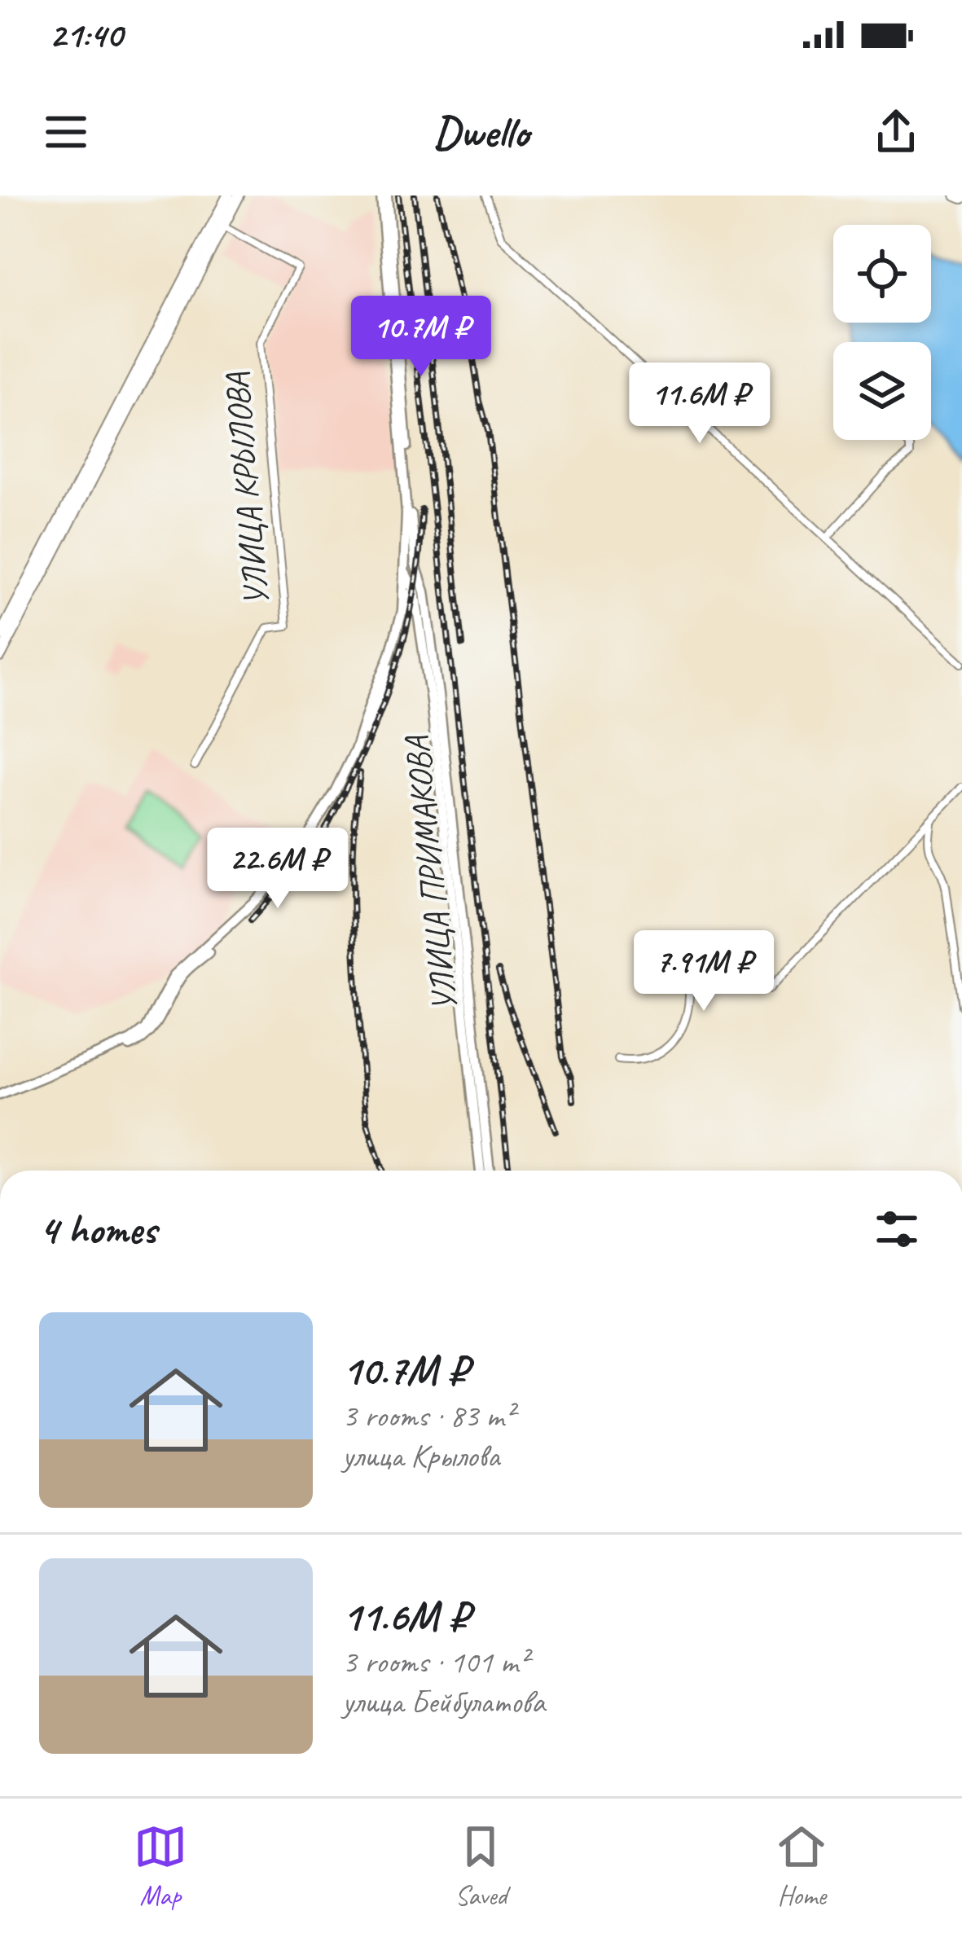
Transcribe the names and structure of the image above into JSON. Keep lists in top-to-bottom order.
{
  "streets": {
    "main road": ["УЛИЦА ПРИМАКОВА"],
    "street": ["УЛИЦА КРЫЛОВА"]
  },
  "page": {
    "status": "21:40",
    "header": "Dwello",
    "price": [
      "10.7M ₽",
      "11.6M ₽",
      "22.6M ₽",
      "7.91M ₽"
    ],
    "heading": "4 homes",
    "list": [
      {
        "name": "10.7M ₽",
        "note": "3 rooms · 83 m² · улица Крылова"
      },
      {
        "name": "11.6M ₽",
        "note": "3 rooms · 101 m² · улица Бейбулатова"
      }
    ],
    "tabs": ["Map", "Saved", "Home"]
  }
}
